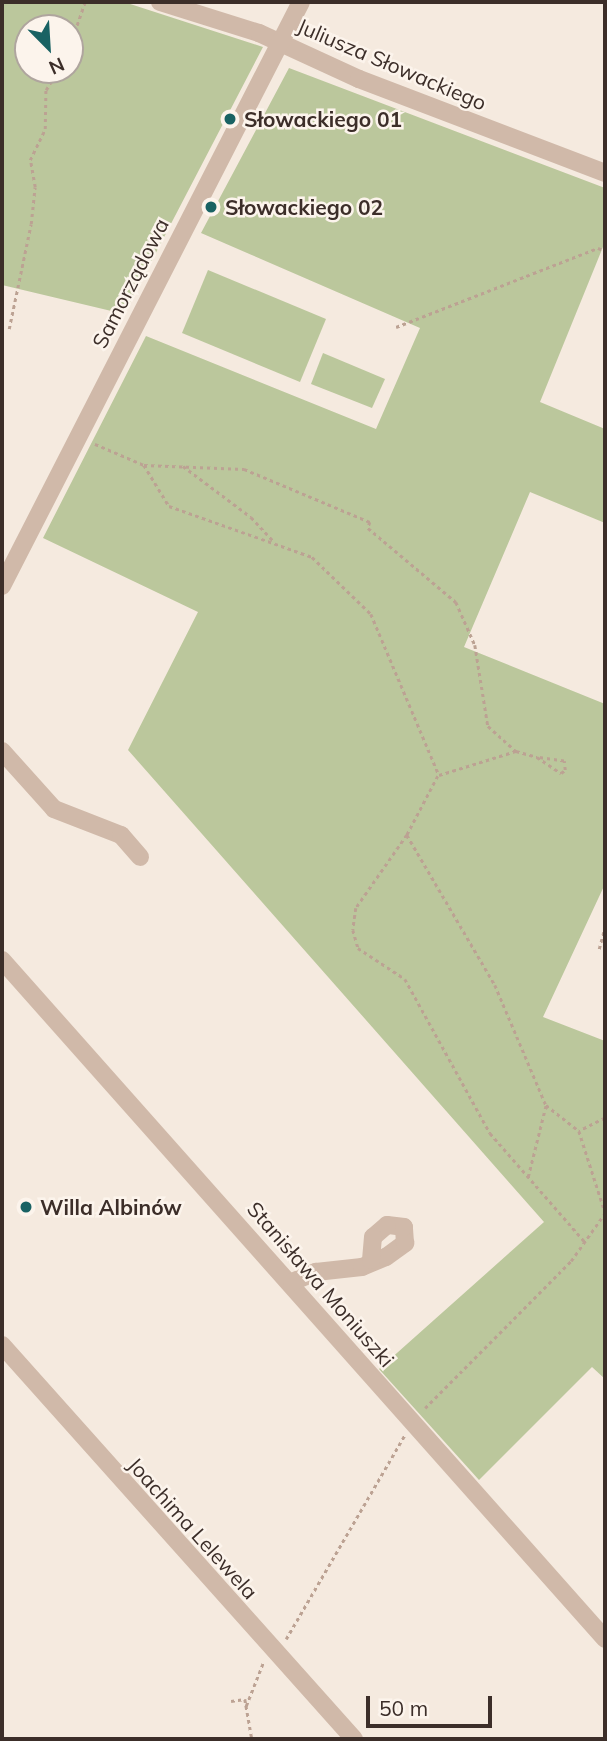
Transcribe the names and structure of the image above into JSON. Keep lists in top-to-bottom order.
{
  "streets": {
    "street": [
      "Juliusza Słowackiego",
      "Samorządowa",
      "Stanisława Moniuszki",
      "Joachima Lelewela"
    ]
  },
  "crossings": [
    ["Juliusza Słowackiego", "Samorządowa"]
  ],
  "places": ["Słowackiego 01", "Słowackiego 02", "Willa Albinów"],
  "scale_bar": "50 m",
  "north": "bottom right"
}
